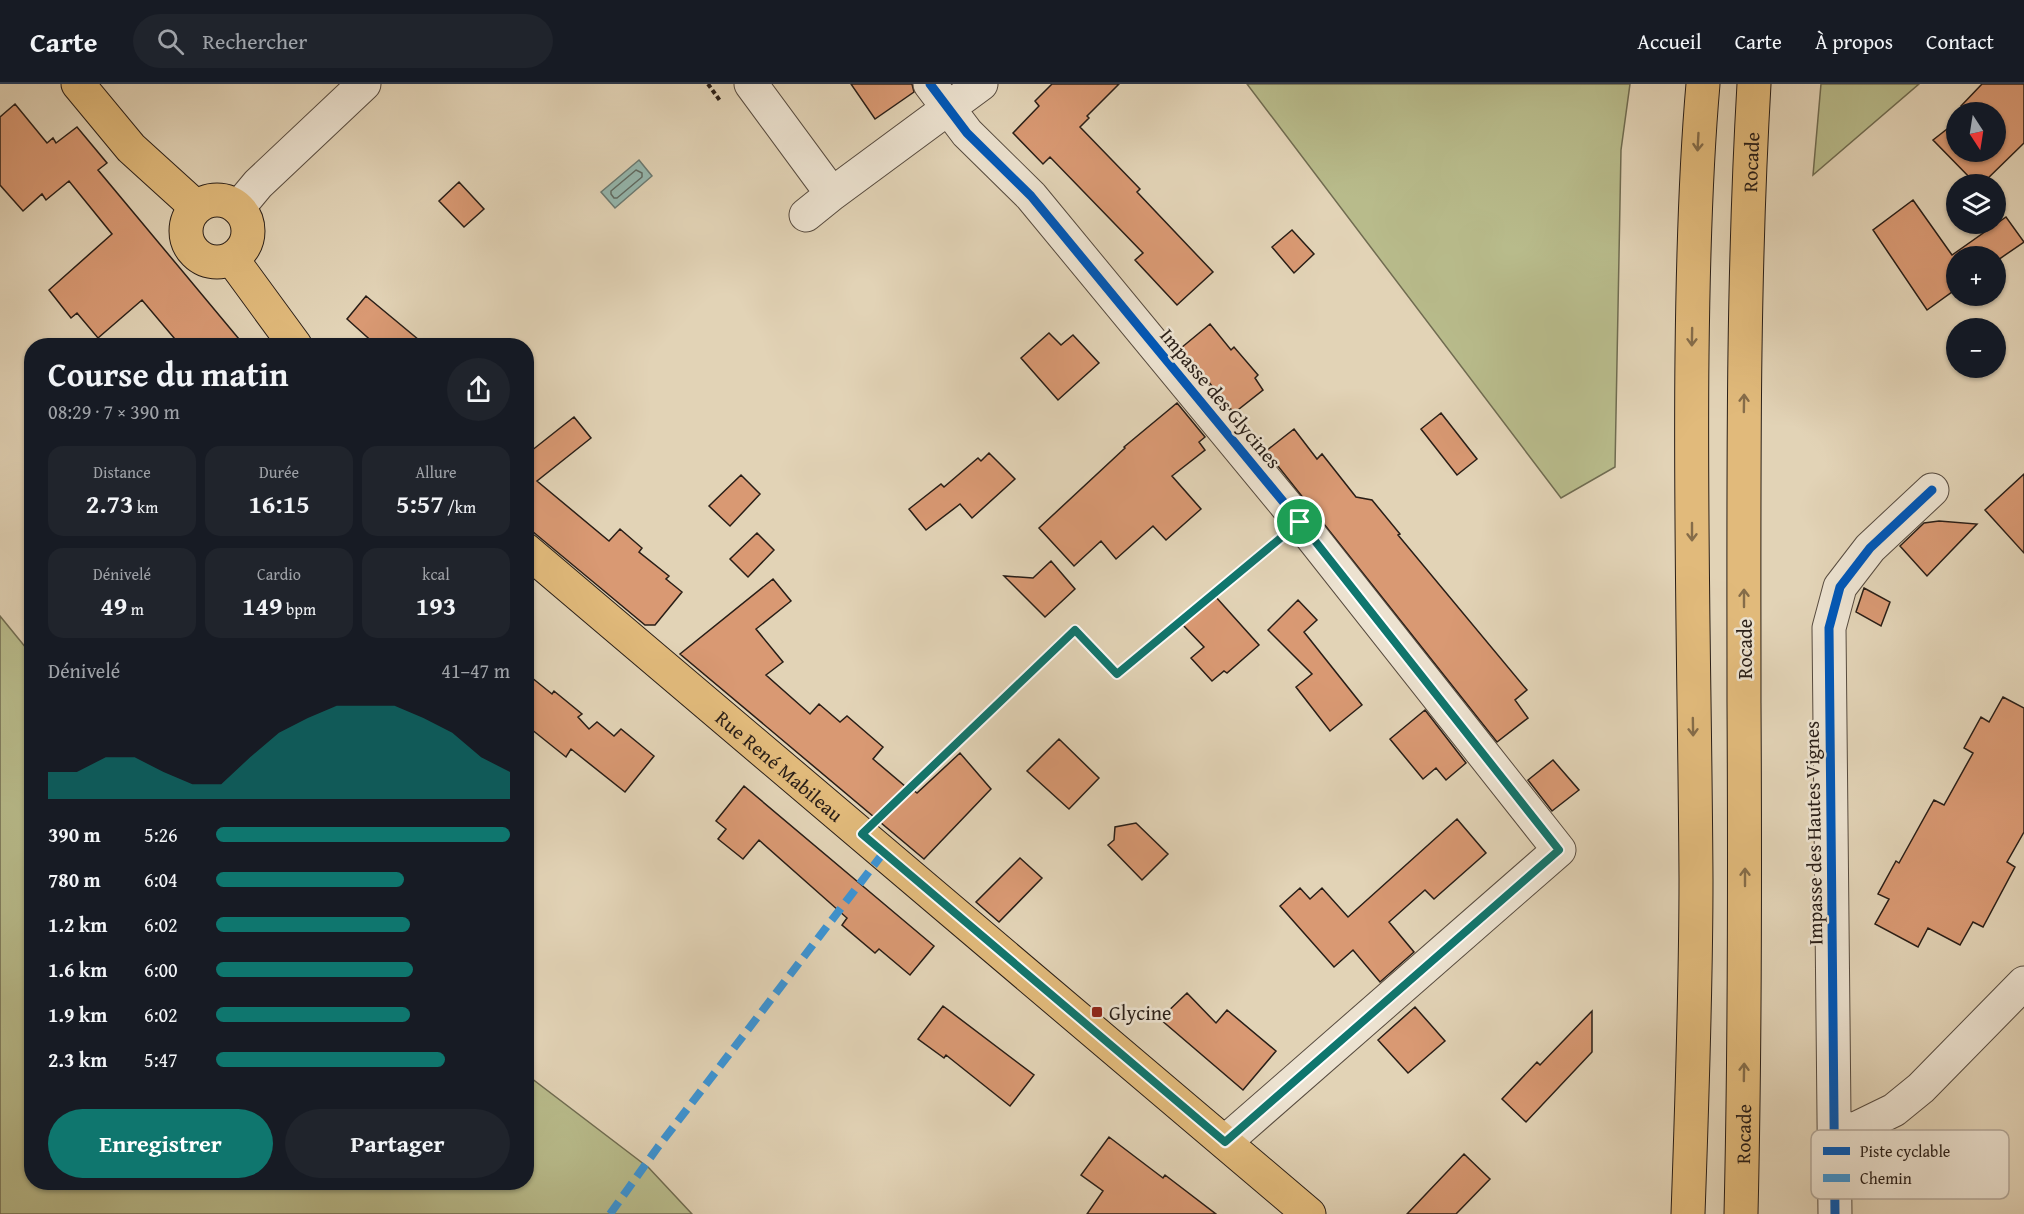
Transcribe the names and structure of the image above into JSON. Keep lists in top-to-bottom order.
{
  "streets": {
    "main road": ["Rocade", "Rue René Mabileau"],
    "street": ["Impasse des Glycines", "Impasse des Hautes Vignes"]
  },
  "crossings": [
    ["Impasse des Glycines", "Rue René Mabileau"]
  ],
  "places": {
    "transit": ["Glycine"]
  },
  "legend": ["Piste cyclable", "Chemin"],
  "north": "bottom",
  "page": {
    "header": "Carte",
    "search": "Rechercher",
    "nav": [
      "Accueil",
      "Carte",
      "À propos",
      "Contact"
    ],
    "map_buttons": ["+", "−"],
    "heading": ["Course du matin", "08:29 · 7 × 390 m"],
    "stats": [
      ["Distance", "2.73 km"],
      ["Durée", "16:15"],
      ["Allure", "5:57 /km"],
      ["Dénivelé", "49 m"],
      ["Cardio", "149 bpm"],
      ["kcal", "193"]
    ],
    "chart": ["Dénivelé", "41–47 m"],
    "list": [
      {
        "name": "390 m",
        "note": "5:26"
      },
      {
        "name": "780 m",
        "note": "6:04"
      },
      {
        "name": "1.2 km",
        "note": "6:02"
      },
      {
        "name": "1.6 km",
        "note": "6:00"
      },
      {
        "name": "1.9 km",
        "note": "6:02"
      },
      {
        "name": "2.3 km",
        "note": "5:47"
      }
    ],
    "buttons": ["Enregistrer", "Partager"]
  }
}
